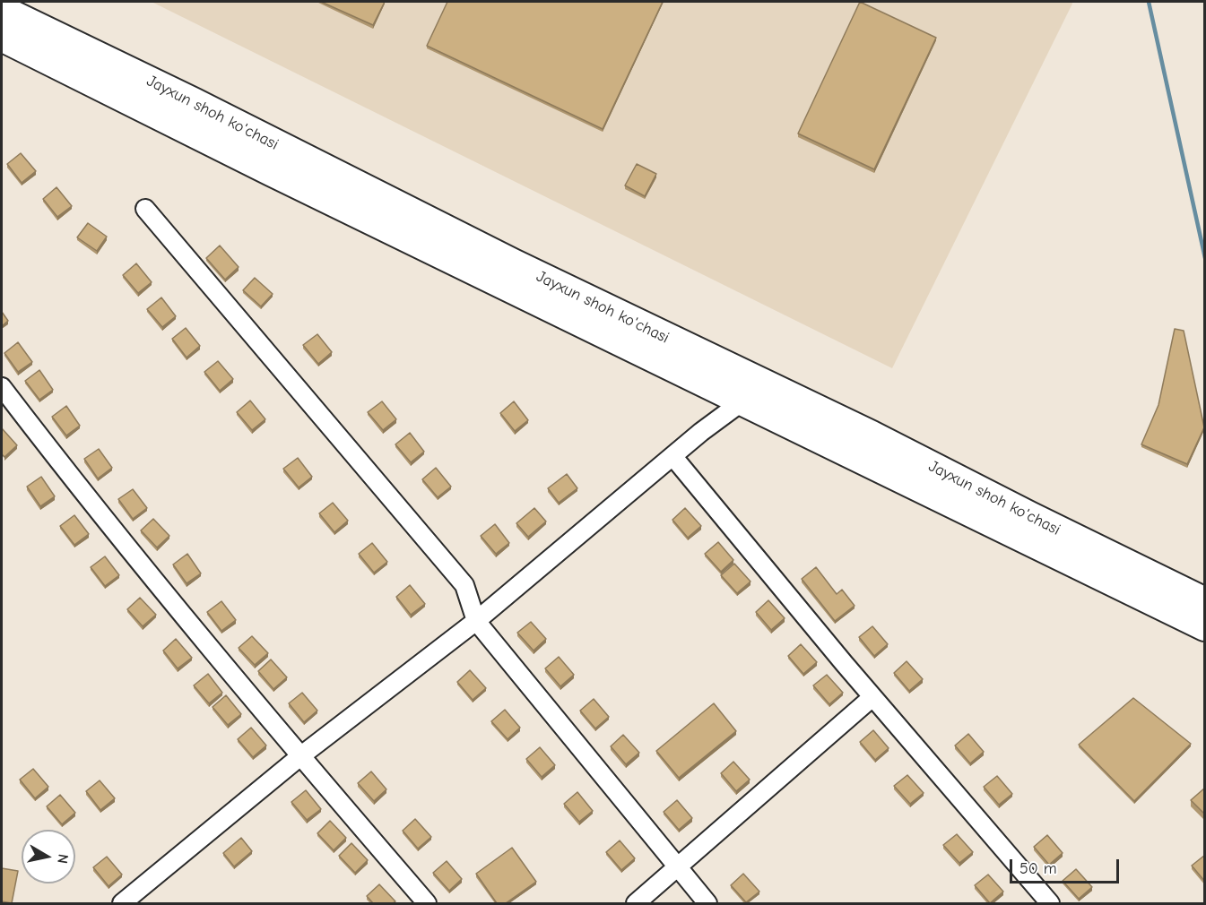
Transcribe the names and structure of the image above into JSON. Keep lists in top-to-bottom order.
{
  "streets": {
    "highway": ["Jayxun shoh ko'chasi"]
  },
  "scale_bar": "50 m",
  "north": "right"
}
